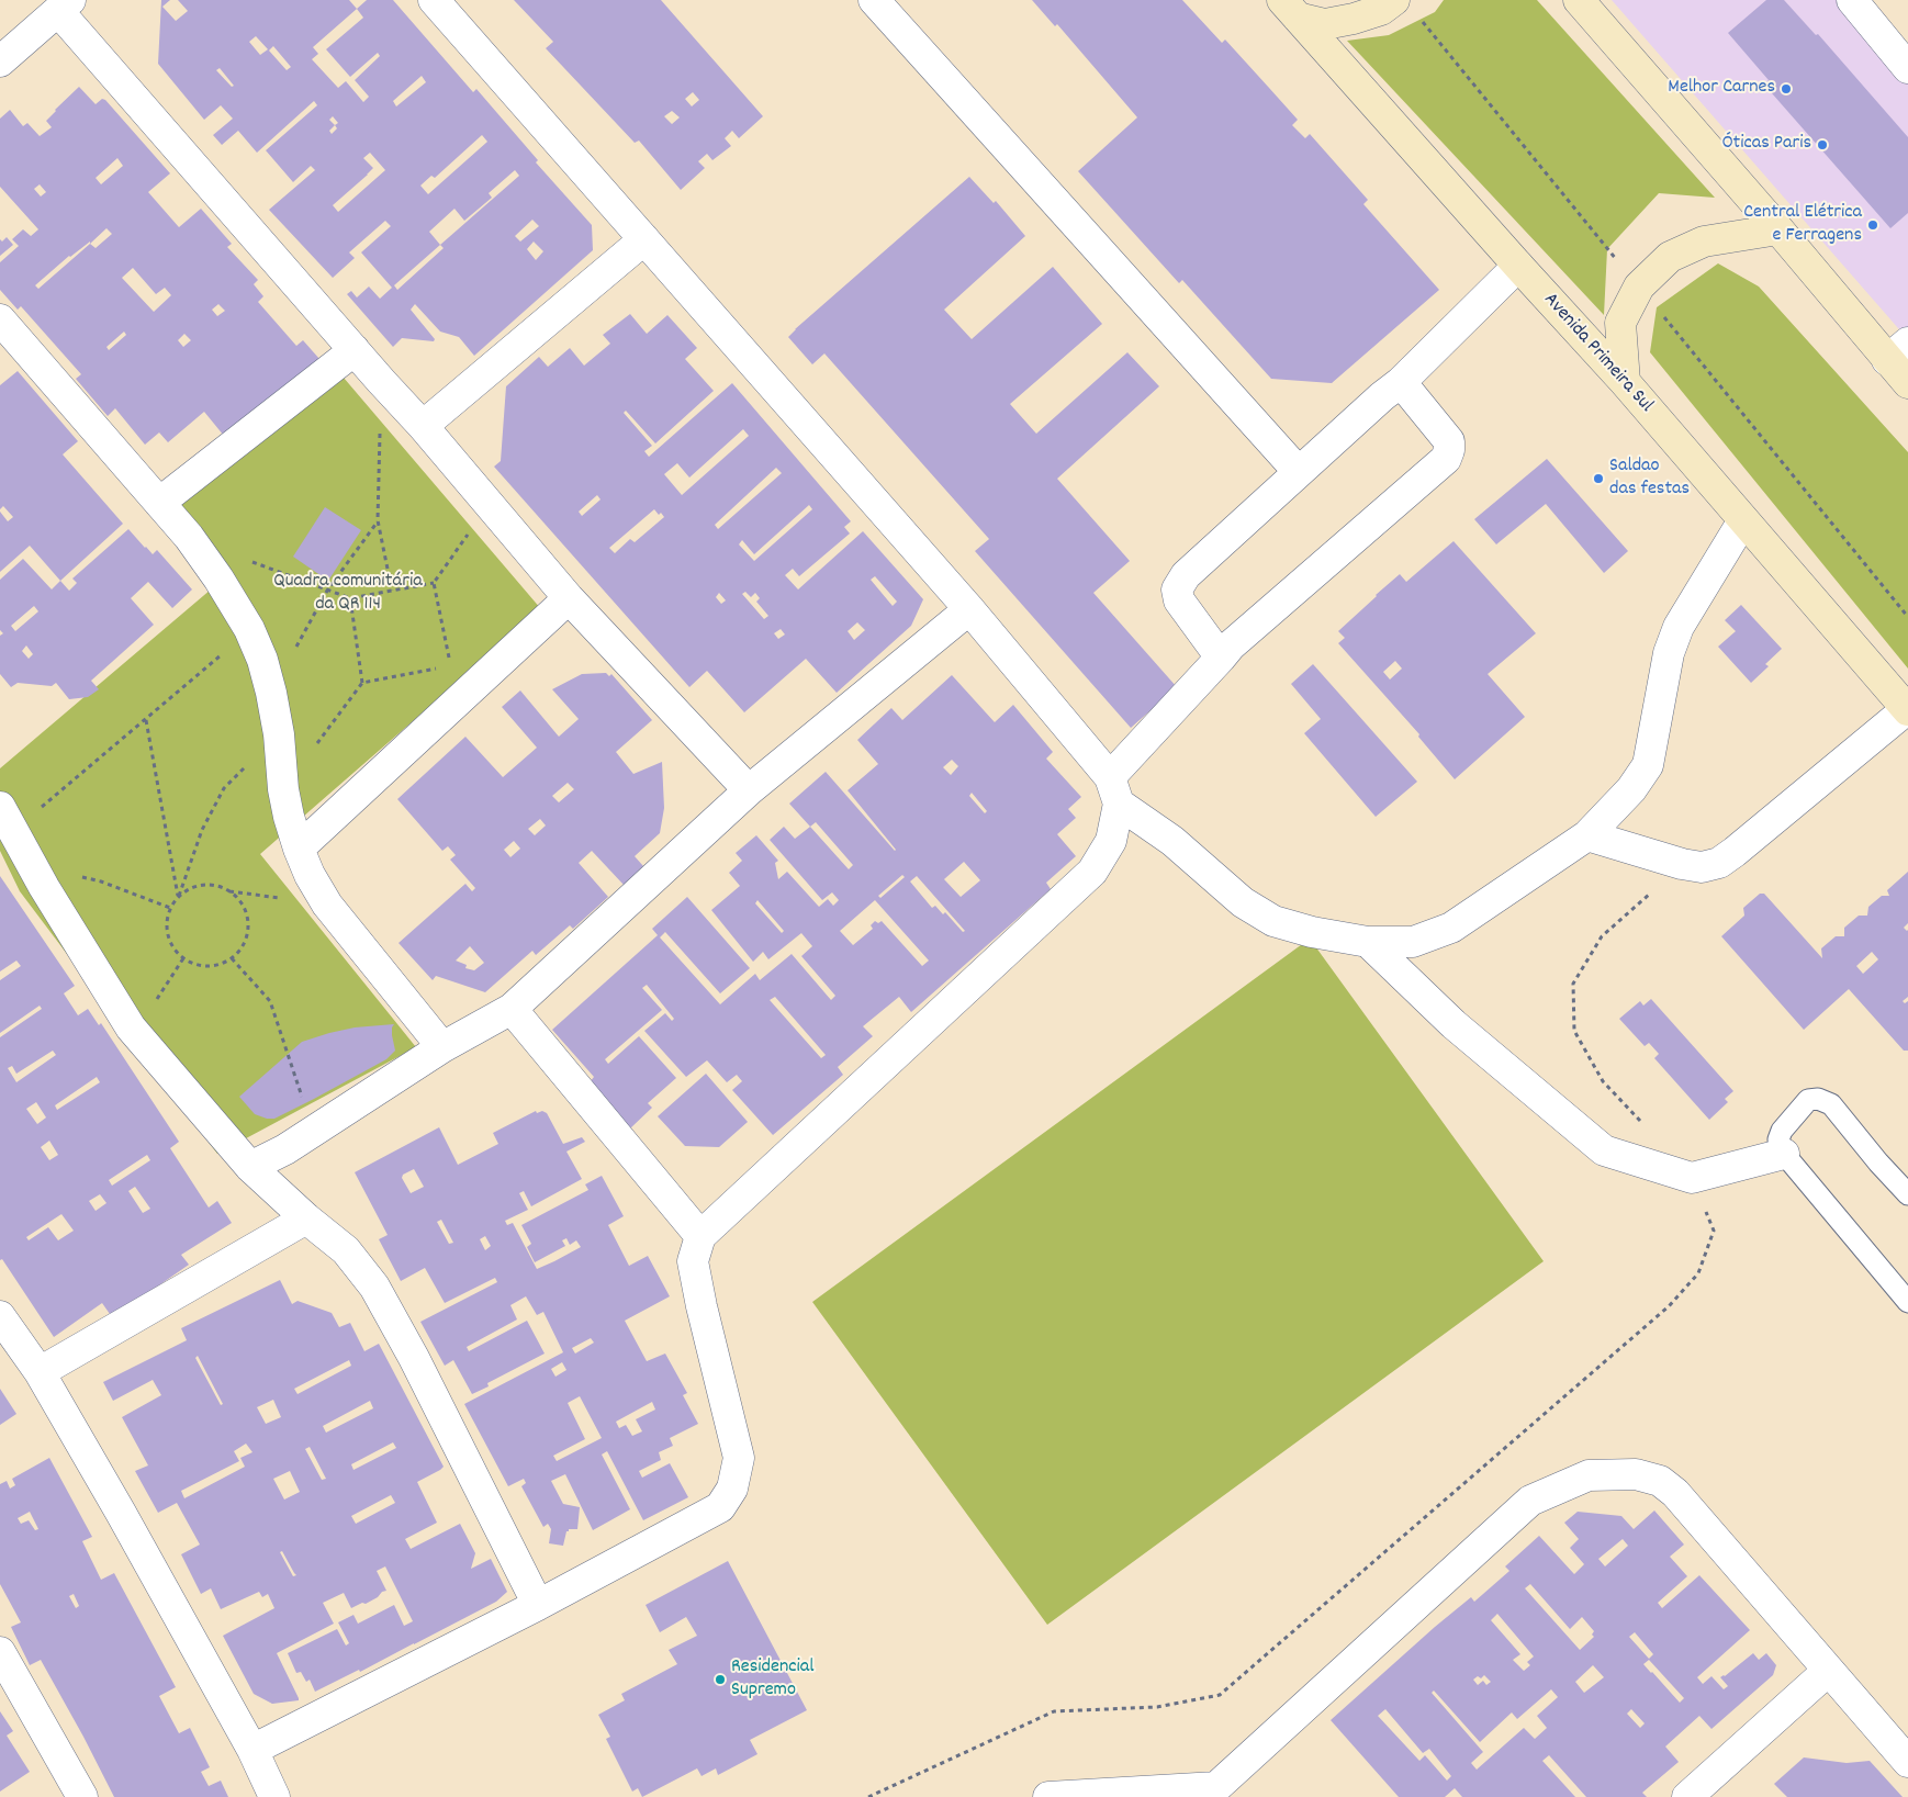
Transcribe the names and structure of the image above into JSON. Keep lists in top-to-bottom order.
{
  "streets": {
    "main road": ["Avenida Primeira Sul"]
  },
  "parks": ["Quadra comunitária da QR 114"],
  "places": [
    "Melhor Carnes",
    "Óticas Paris",
    "Central Elétrica e Ferragens",
    "Saldao das festas",
    "Residencial Supremo"
  ]
}
